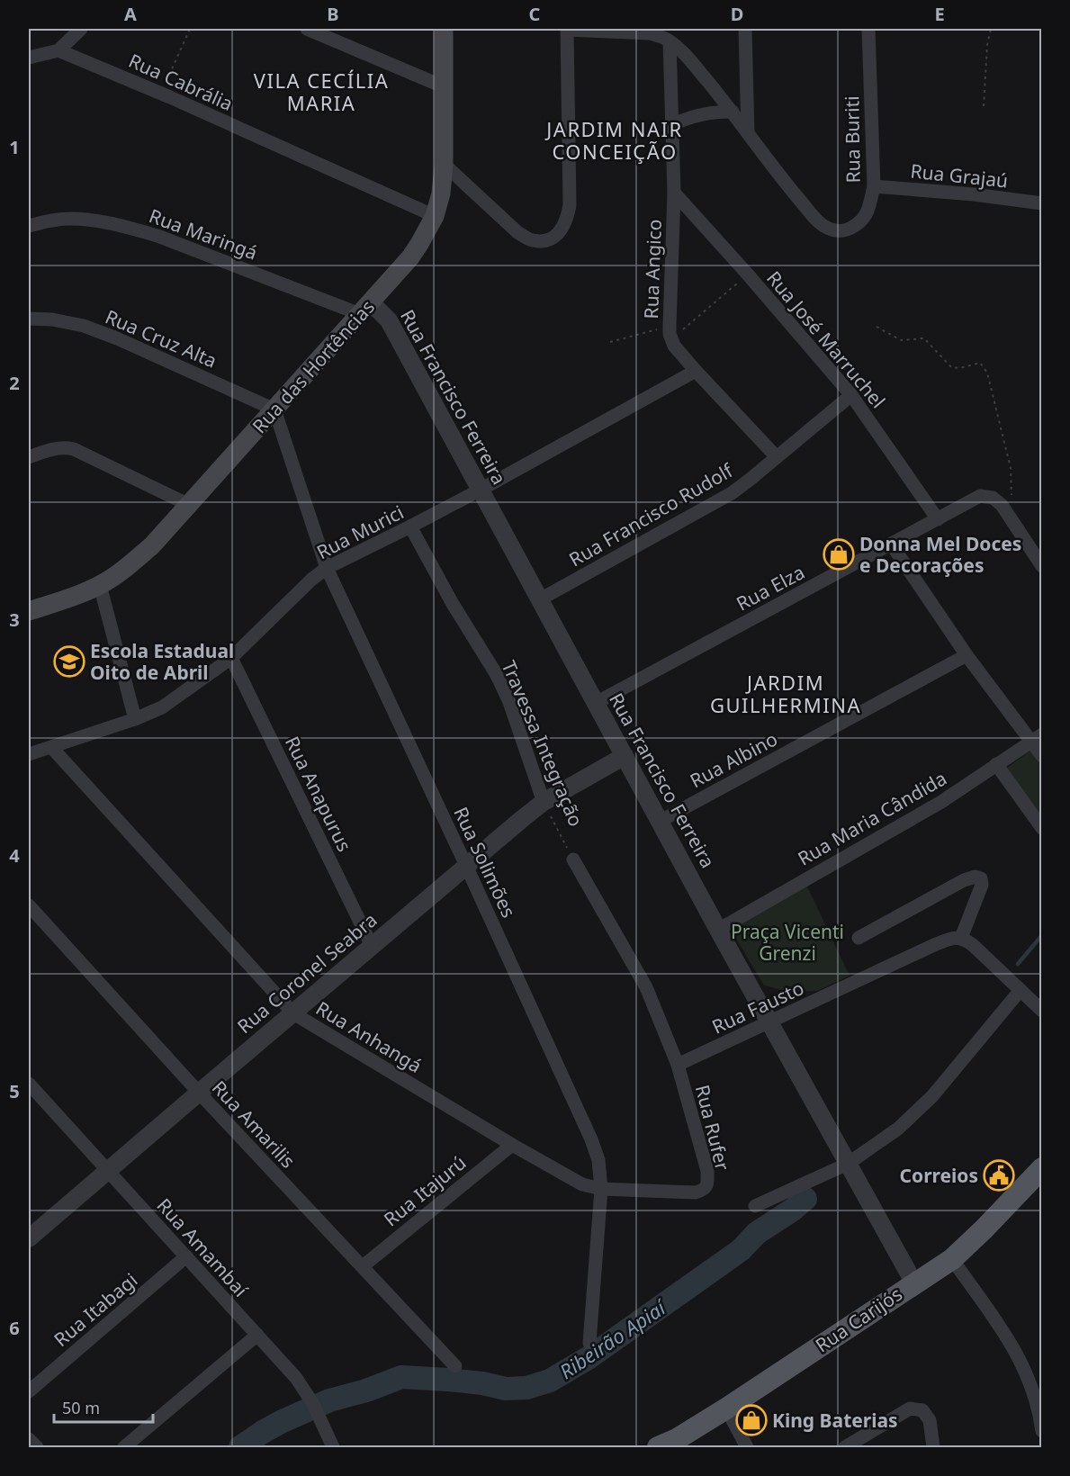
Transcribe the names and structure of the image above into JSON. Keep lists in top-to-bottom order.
{
  "streets": {
    "main road": ["Rua das Hortências", "Rua Carijós"],
    "street": [
      "Rua Cabrália",
      "Rua Buriti",
      "Rua Grajaú",
      "Rua Maringá",
      "Rua Angico",
      "Rua Cruz Alta",
      "Rua José Marruchel",
      "Rua Francisco Ferreira",
      "Rua Francisco Rudolf",
      "Rua Murici",
      "Rua Elza",
      "Travessa Integração",
      "Rua Albino",
      "Rua Anapurus",
      "Rua Maria Cândida",
      "Rua Solimões",
      "Rua Coronel Seabra",
      "Rua Fausto",
      "Rua Anhangá",
      "Rua Amarilis",
      "Rua Rufer",
      "Rua Itajurú",
      "Rua Amambaí",
      "Rua Itabagi"
    ]
  },
  "crossings": [
    ["Rua Cabrália", "Rua das Hortências"],
    ["Rua Buriti", "Rua Grajaú"],
    ["Rua Buriti", "Rua Angico"],
    ["Rua Maringá", "Rua das Hortências"],
    ["Rua Maringá", "Rua Francisco Ferreira"],
    ["Rua Angico", "Rua José Marruchel"],
    ["Rua Angico", "Rua Francisco Rudolf"],
    ["Rua Angico", "Rua Murici"],
    ["Rua Cruz Alta", "Rua das Hortências"],
    ["Rua Cruz Alta", "Rua Solimões"],
    ["Rua José Marruchel", "Rua Francisco Rudolf"],
    ["Rua José Marruchel", "Rua Elza"],
    ["Rua das Hortências", "Rua Francisco Ferreira"],
    ["Rua das Hortências", "Rua Solimões"],
    ["Rua Francisco Ferreira", "Rua Francisco Rudolf"],
    ["Rua Francisco Ferreira", "Rua Murici"],
    ["Rua Francisco Ferreira", "Rua Elza"],
    ["Rua Francisco Ferreira", "Rua Albino"],
    ["Rua Francisco Ferreira", "Rua Maria Cândida"],
    ["Rua Francisco Ferreira", "Rua Coronel Seabra"],
    ["Rua Francisco Ferreira", "Rua Fausto"],
    ["Rua Francisco Ferreira", "Rua Carijós"],
    ["Rua Murici", "Travessa Integração"],
    ["Rua Murici", "Rua Anapurus"],
    ["Rua Murici", "Rua Solimões"],
    ["Rua Murici", "Rua Anhangá"],
    ["Travessa Integração", "Rua Coronel Seabra"],
    ["Rua Anapurus", "Rua Coronel Seabra"],
    ["Rua Solimões", "Rua Coronel Seabra"],
    ["Rua Solimões", "Rua Anhangá"],
    ["Rua Coronel Seabra", "Rua Anhangá"],
    ["Rua Coronel Seabra", "Rua Amarilis"],
    ["Rua Coronel Seabra", "Rua Amambaí"],
    ["Rua Fausto", "Rua Rufer"],
    ["Rua Anhangá", "Rua Rufer"],
    ["Rua Anhangá", "Rua Itajurú"],
    ["Rua Amarilis", "Rua Itajurú"],
    ["Rua Amambaí", "Rua Itabagi"]
  ],
  "districts": ["VILA CECÍLIA MARIA", "JARDIM NAIR CONCEIÇÃO", "JARDIM GUILHERMINA"],
  "water": ["Ribeirão Apiaí"],
  "parks": ["Praça Vicenti Grenzi"],
  "places": {
    "shop": ["Donna Mel Doces e Decorações", "King Baterias"],
    "school or university": ["Escola Estadual Oito de Abril"],
    "public building": ["Correios"]
  },
  "scale_bar": "50 m",
  "grid": {
    "columns": [
      "A",
      "B",
      "C",
      "D",
      "E"
    ],
    "rows": [
      "1",
      "2",
      "3",
      "4",
      "5",
      "6"
    ]
  }
}
